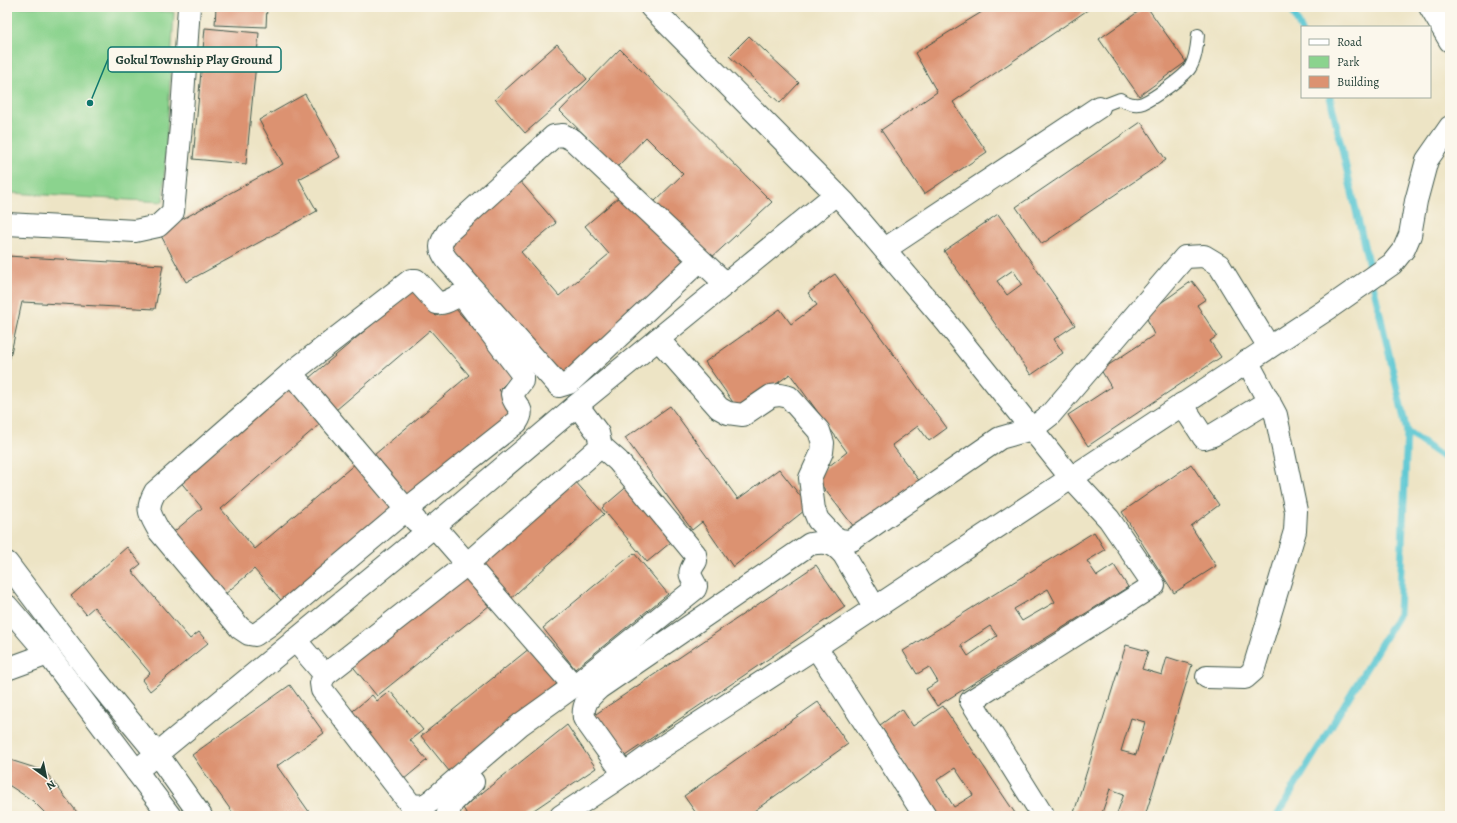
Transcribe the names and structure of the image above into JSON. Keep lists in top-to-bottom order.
{
  "places": ["Gokul Township Play Ground"],
  "legend": ["Road", "Park", "Building"],
  "north": "bottom right"
}
